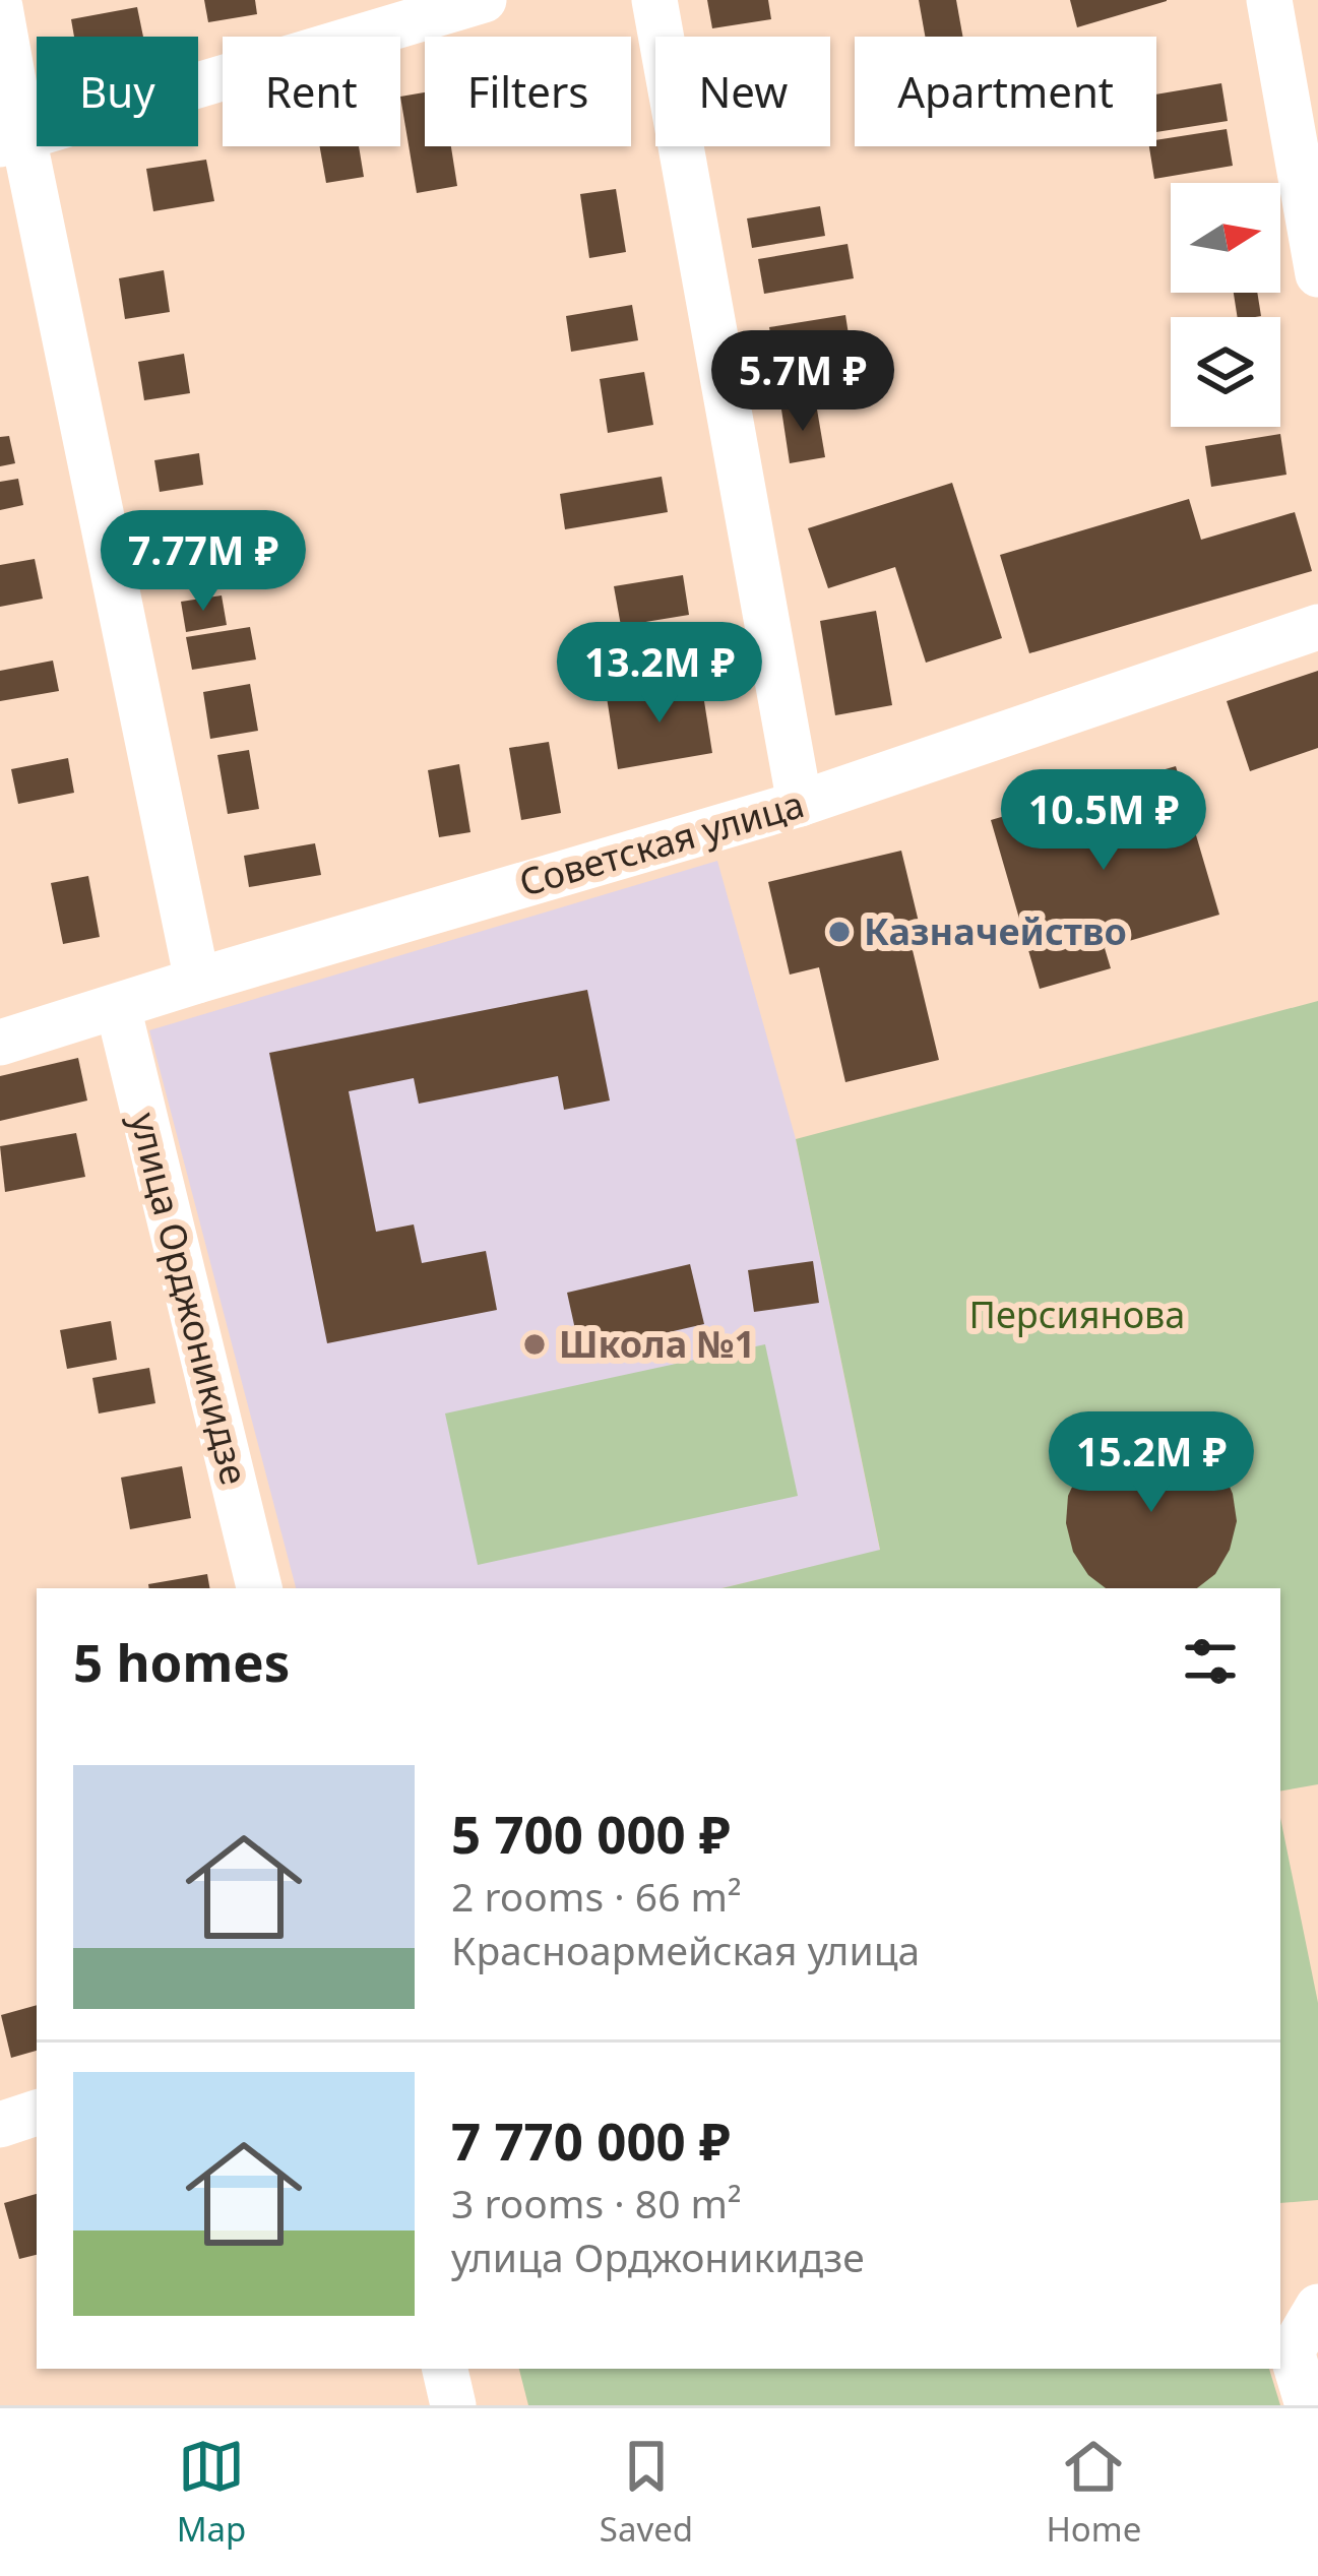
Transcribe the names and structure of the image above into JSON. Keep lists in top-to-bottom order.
{
  "streets": {
    "street": ["Советская улица", "улица Орджоникидзе"]
  },
  "crossings": [
    ["Советская улица", "улица Орджоникидзе"]
  ],
  "parks": ["Персиянова"],
  "places": ["Казначейство", "Школа №1"],
  "north": "right",
  "page": {
    "chip": [
      "Buy",
      "Rent",
      "Filters",
      "New",
      "Apartment"
    ],
    "price": [
      "5.7M ₽",
      "7.77M ₽",
      "13.2M ₽",
      "10.5M ₽",
      "15.2M ₽"
    ],
    "heading": "5 homes",
    "list": [
      {
        "name": "5 700 000 ₽",
        "note": "2 rooms · 66 m² · Красноармейская улица"
      },
      {
        "name": "7 770 000 ₽",
        "note": "3 rooms · 80 m² · улица Орджоникидзе"
      }
    ],
    "tabs": ["Map", "Saved", "Home"]
  }
}
